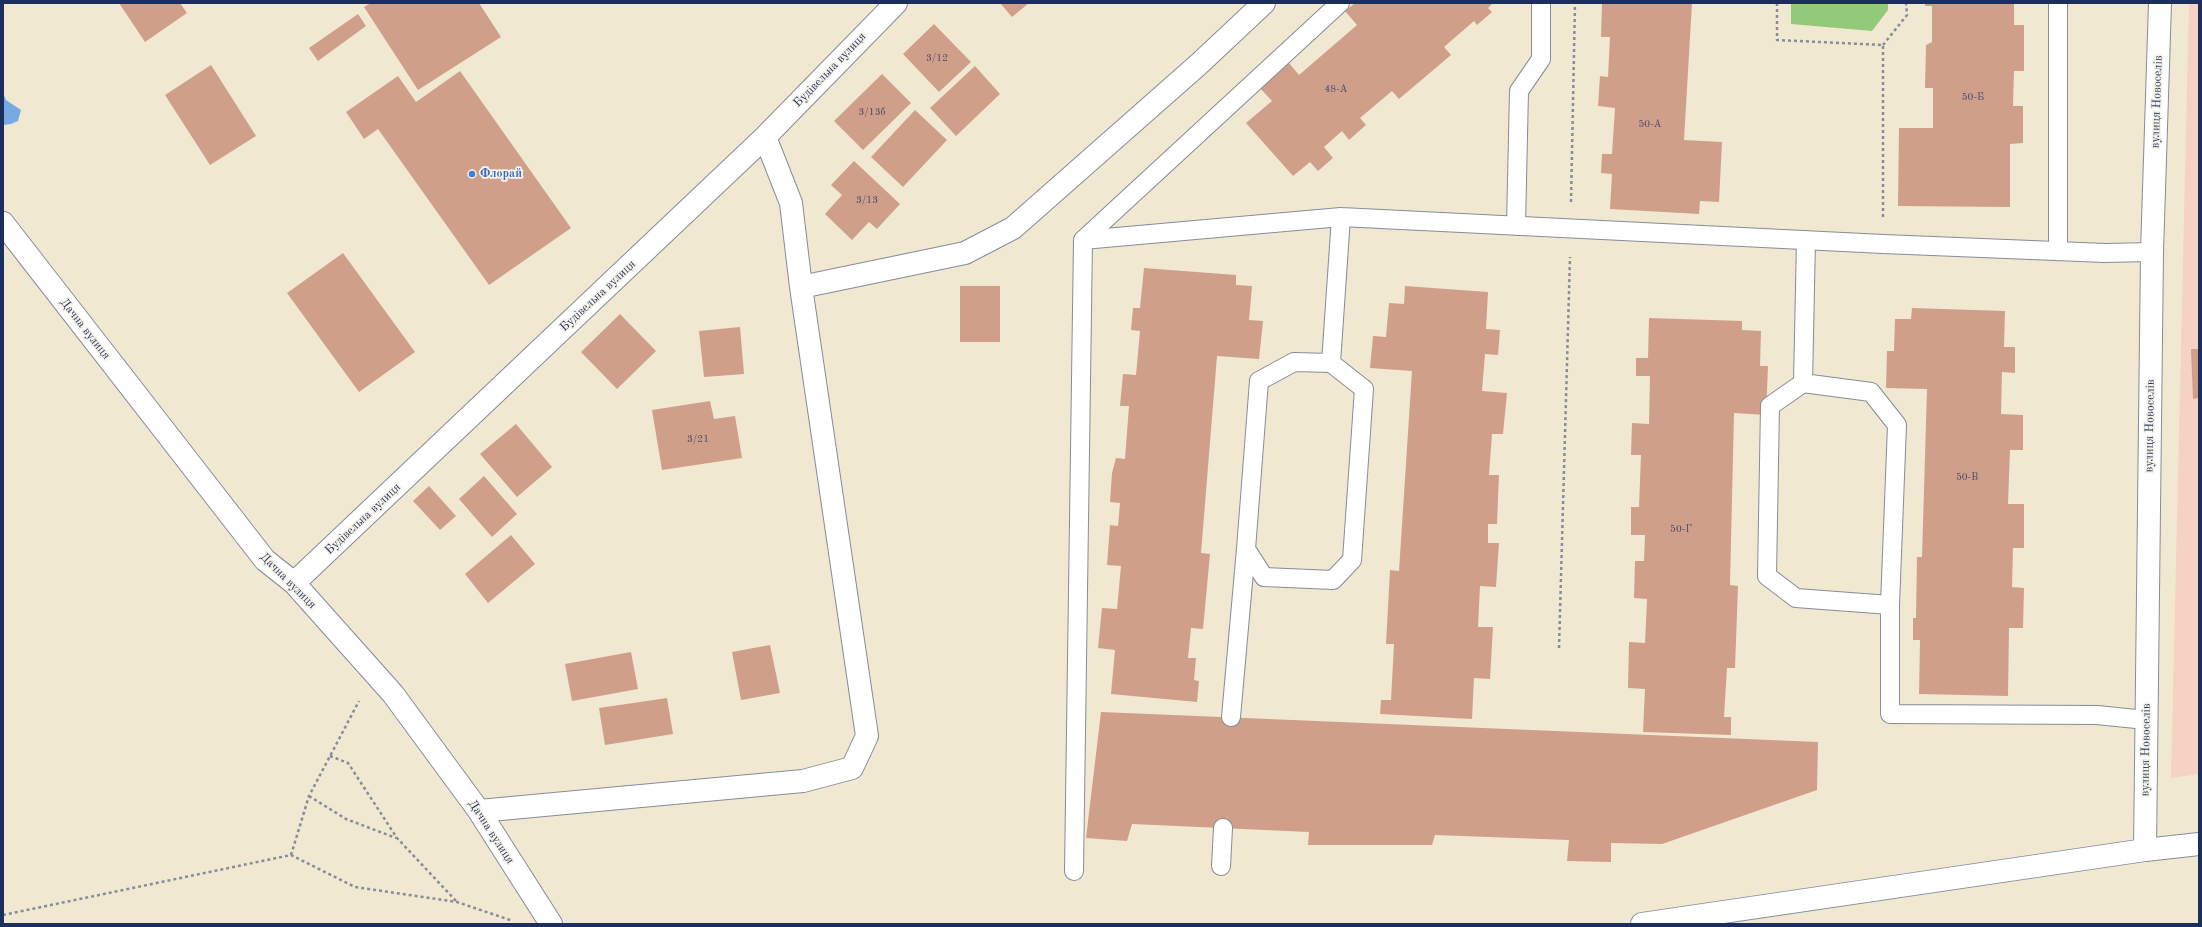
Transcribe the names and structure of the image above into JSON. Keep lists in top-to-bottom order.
{
  "streets": {
    "street": ["Будівельна вулиця", "вулиця Новоселів", "Дачна вулиця"]
  },
  "crossings": [
    ["Будівельна вулиця", "Дачна вулиця"]
  ],
  "places": ["Флорай"],
  "house_numbers": [
    "3/12",
    "48-А",
    "50-Б",
    "3/13б",
    "50-А",
    "3/13",
    "3/21",
    "50-В",
    "50-Г"
  ]
}
